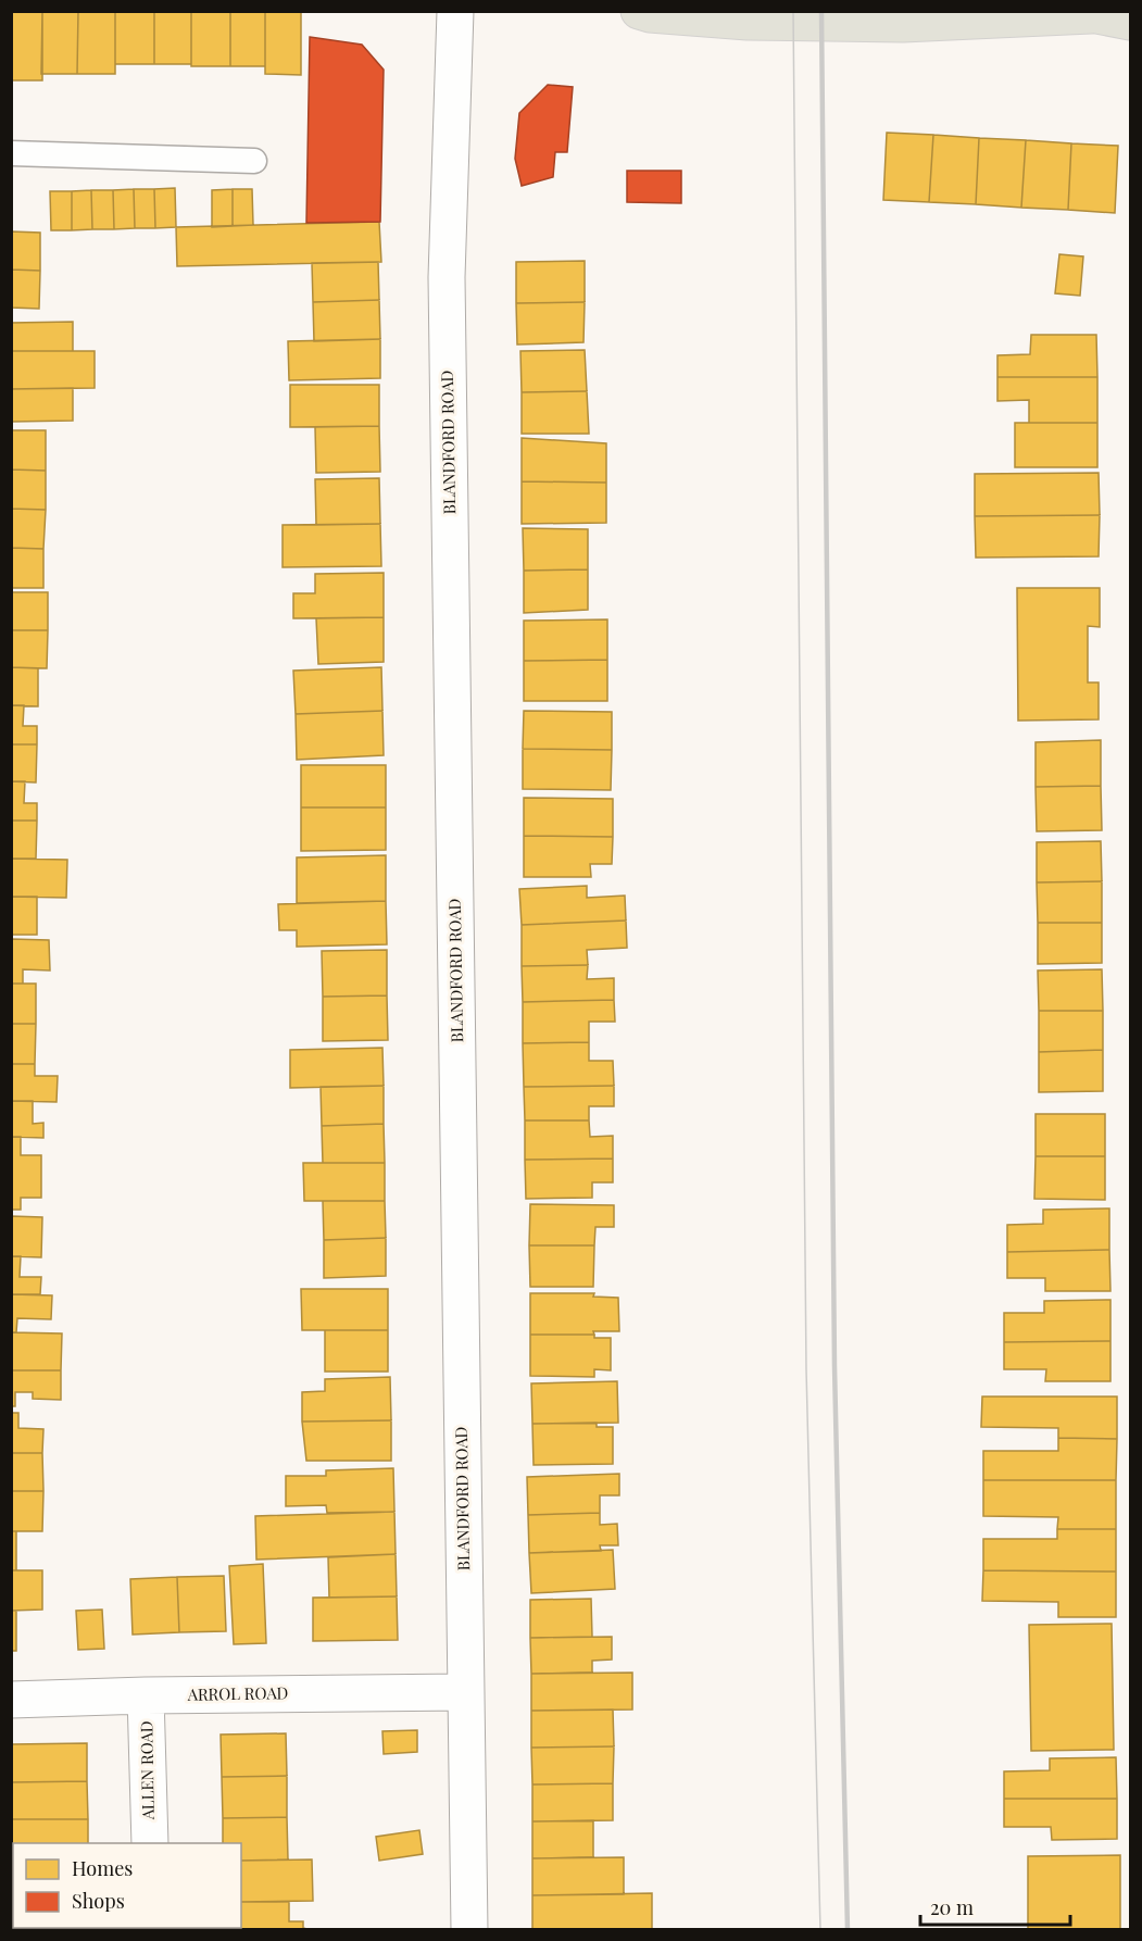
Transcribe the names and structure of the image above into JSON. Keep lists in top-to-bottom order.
{
  "streets": {
    "street": ["BLANDFORD ROAD", "ARROL ROAD", "ALLEN ROAD"]
  },
  "crossings": [
    ["BLANDFORD ROAD", "ARROL ROAD"],
    ["ARROL ROAD", "ALLEN ROAD"]
  ],
  "legend": ["Homes", "Shops"],
  "scale_bar": "20 m"
}
